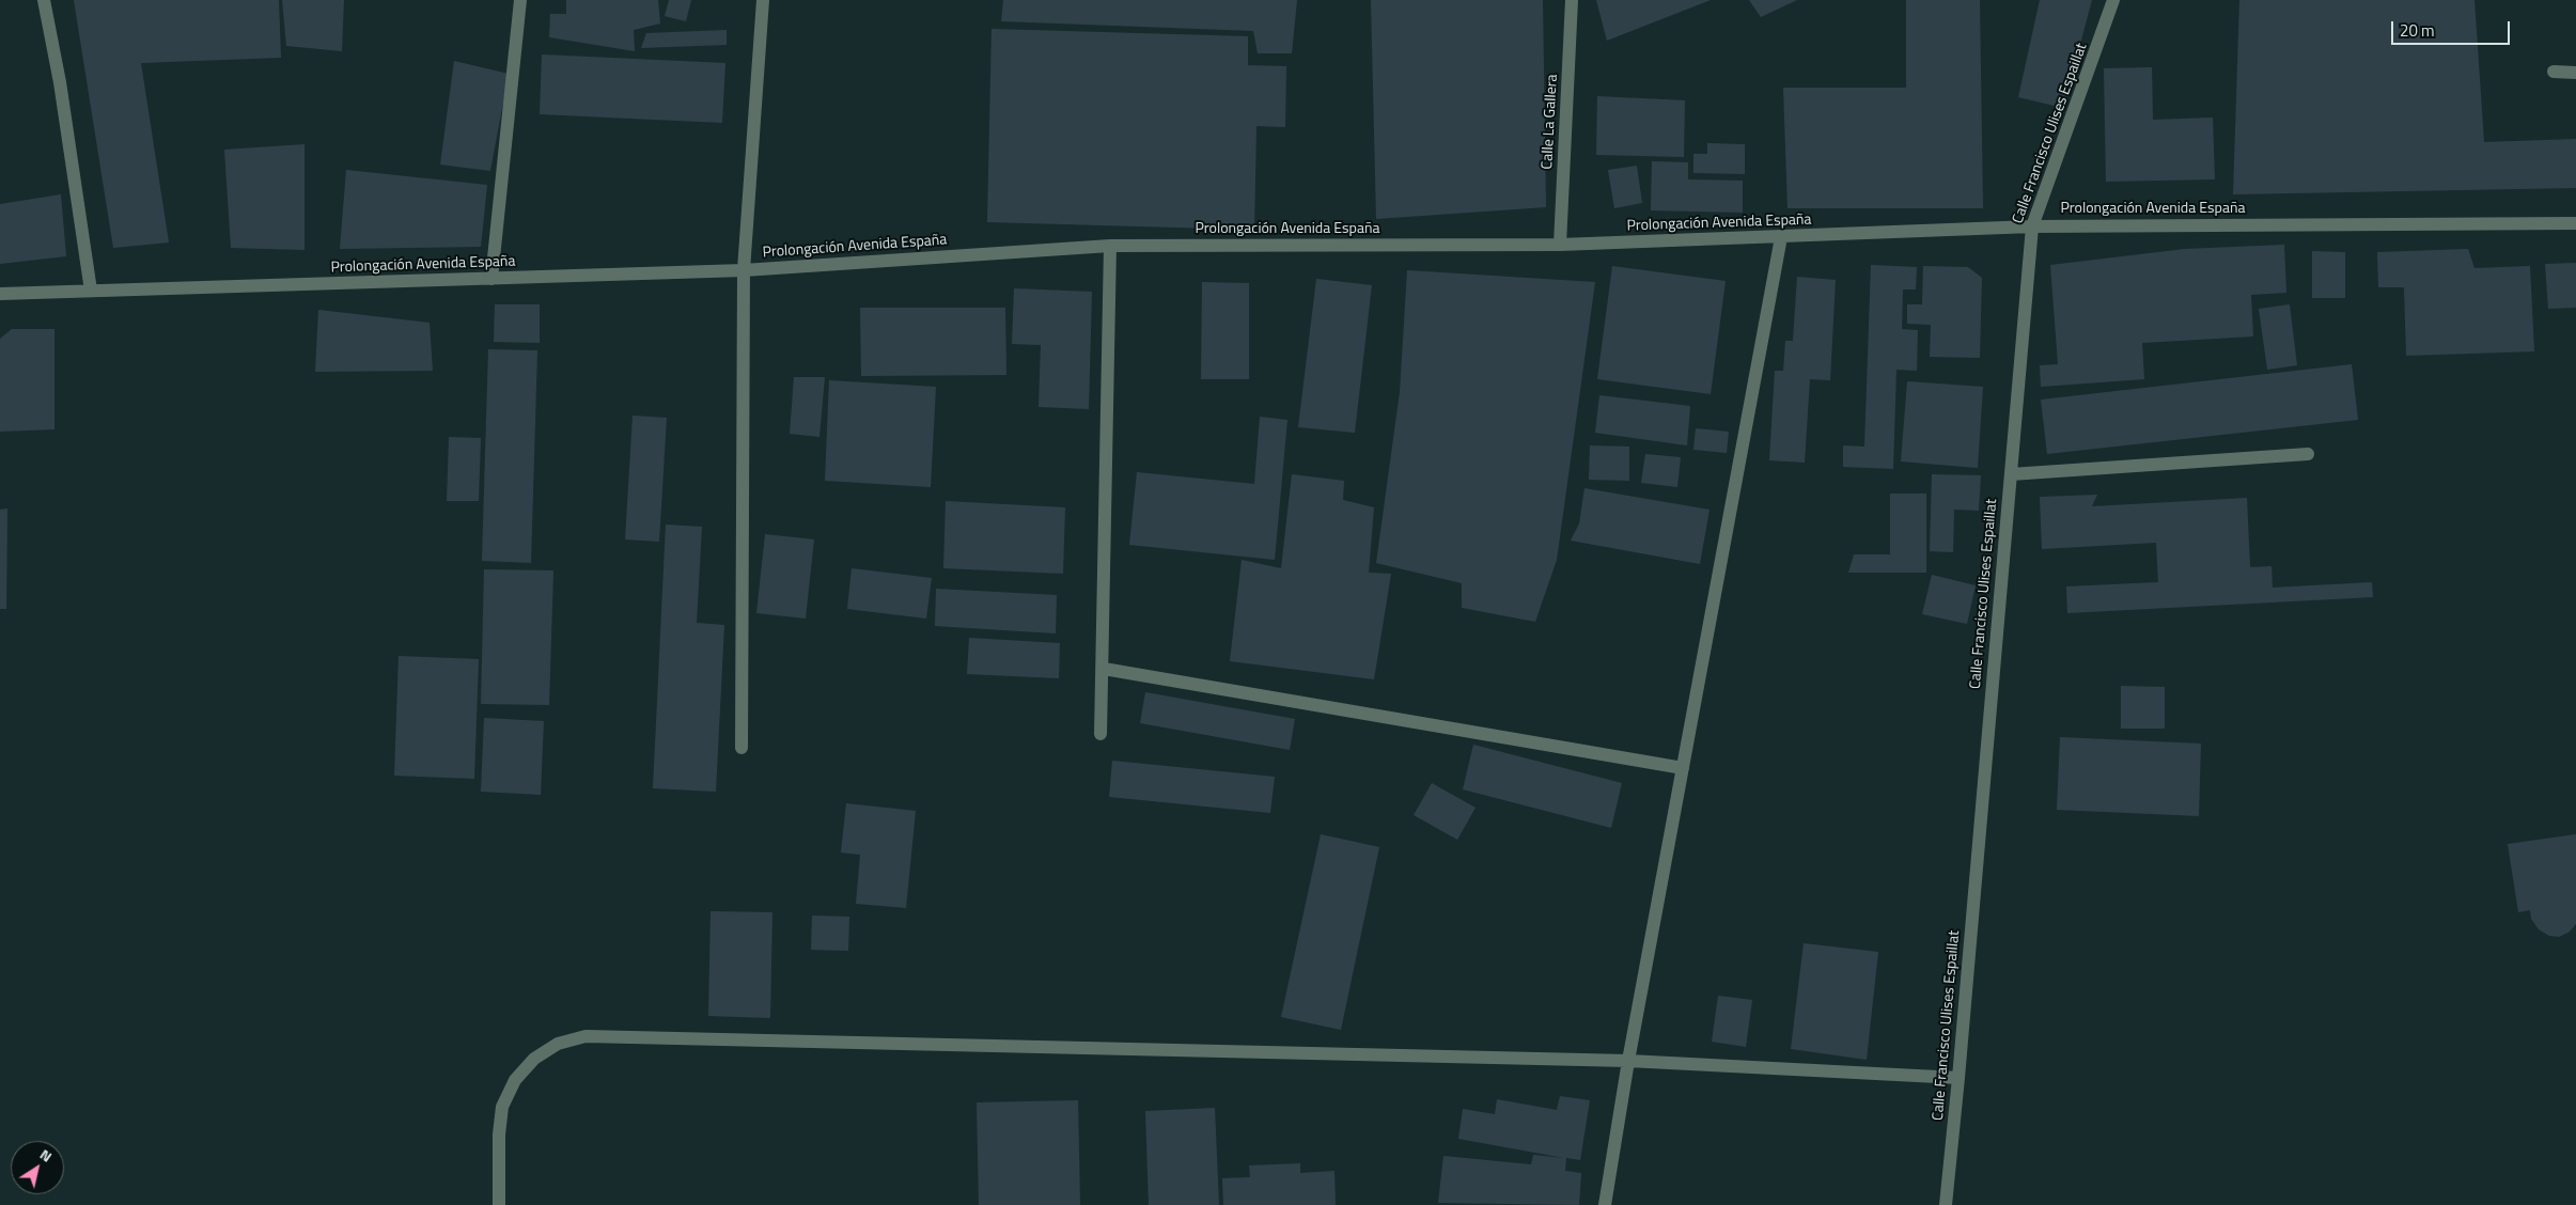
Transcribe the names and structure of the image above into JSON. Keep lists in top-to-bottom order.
{
  "streets": {
    "street": ["Calle La Gallera", "Calle Francisco Ulises Espaillat", "Prolongación Avenida España"]
  },
  "crossings": [
    ["Calle La Gallera", "Prolongación Avenida España"],
    ["Calle Francisco Ulises Espaillat", "Prolongación Avenida España"]
  ],
  "scale_bar": "20 m",
  "north": "top right"
}
